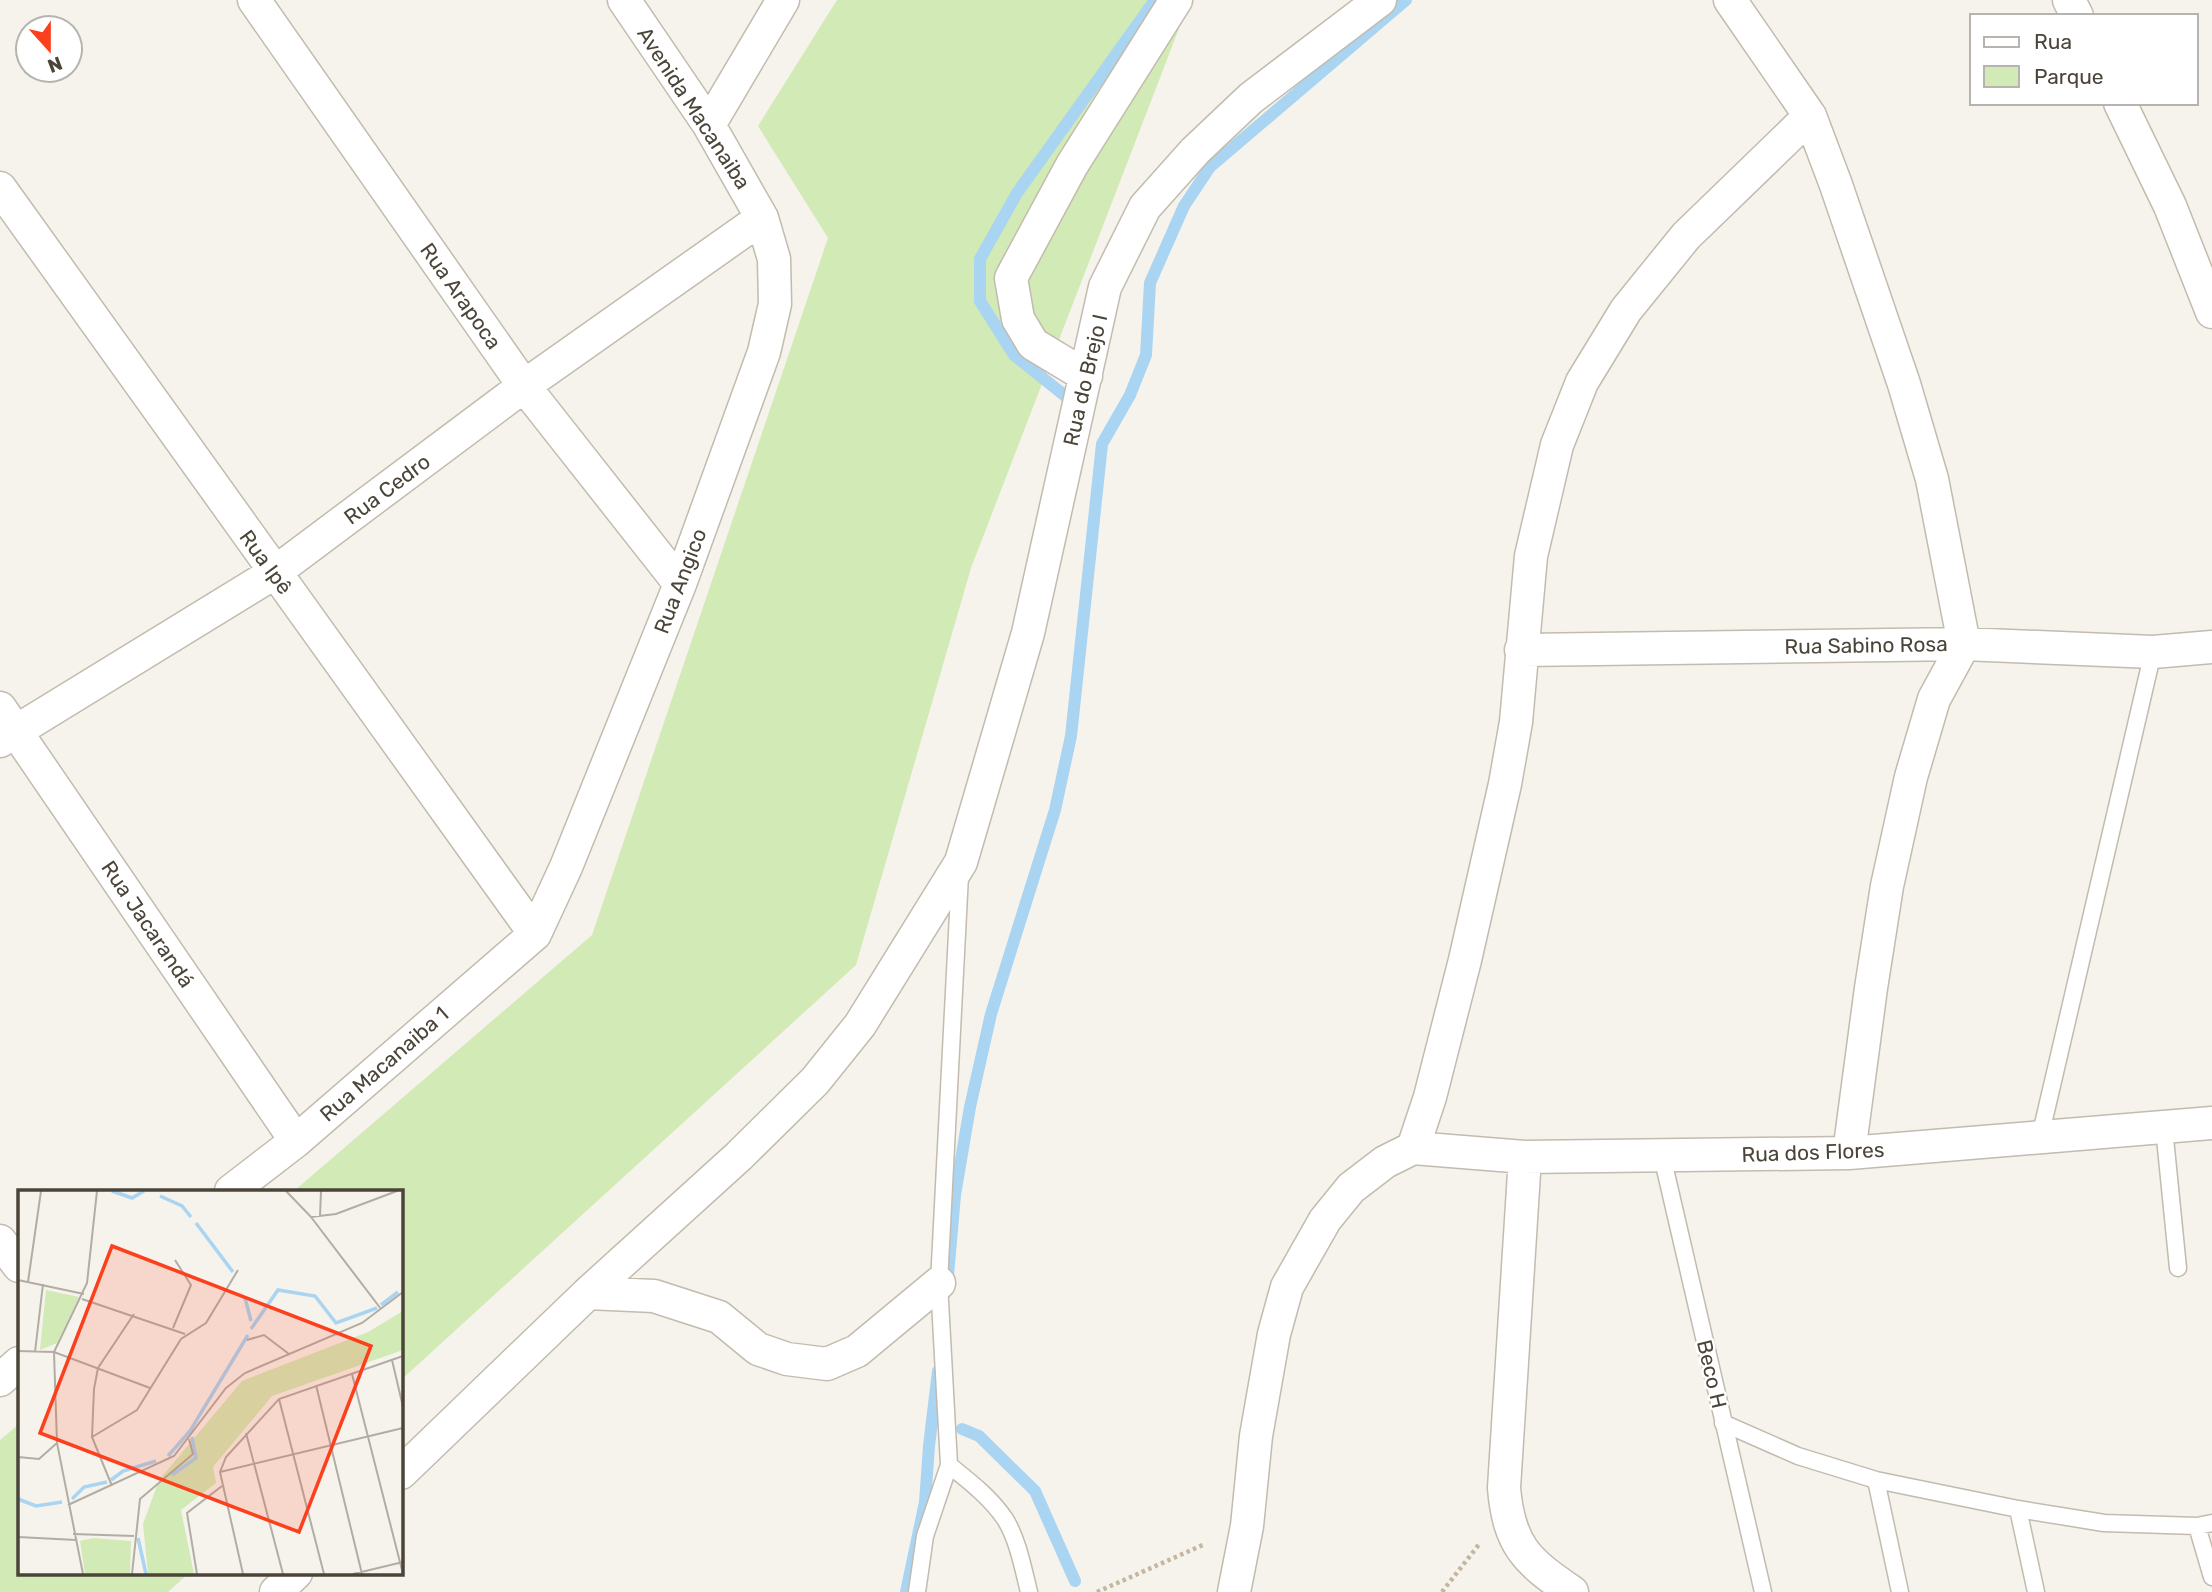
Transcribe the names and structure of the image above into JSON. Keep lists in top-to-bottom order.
{
  "streets": {
    "street": [
      "Avenida Macanaiba",
      "Rua Arapoca",
      "Rua do Brejo I",
      "Rua Cedro",
      "Rua Ipê",
      "Rua Angico",
      "Rua Sabino Rosa",
      "Rua Jacarandá",
      "Rua Macanaiba 1",
      "Rua dos Flores"
    ],
    "lane": ["Beco H"]
  },
  "crossings": [
    ["Avenida Macanaiba", "Rua Cedro"],
    ["Avenida Macanaiba", "Rua Angico"],
    ["Rua Arapoca", "Rua Cedro"],
    ["Rua Arapoca", "Rua Angico"],
    ["Rua Cedro", "Rua Ipê"],
    ["Rua Cedro", "Rua Angico"],
    ["Rua Cedro", "Rua Jacarandá"],
    ["Rua Ipê", "Rua Angico"],
    ["Rua Ipê", "Rua Macanaiba 1"],
    ["Rua Angico", "Rua Macanaiba 1"],
    ["Rua Jacarandá", "Rua Macanaiba 1"],
    ["Rua dos Flores", "Beco H"]
  ],
  "legend": ["Rua", "Parque"],
  "north": "bottom"
}
